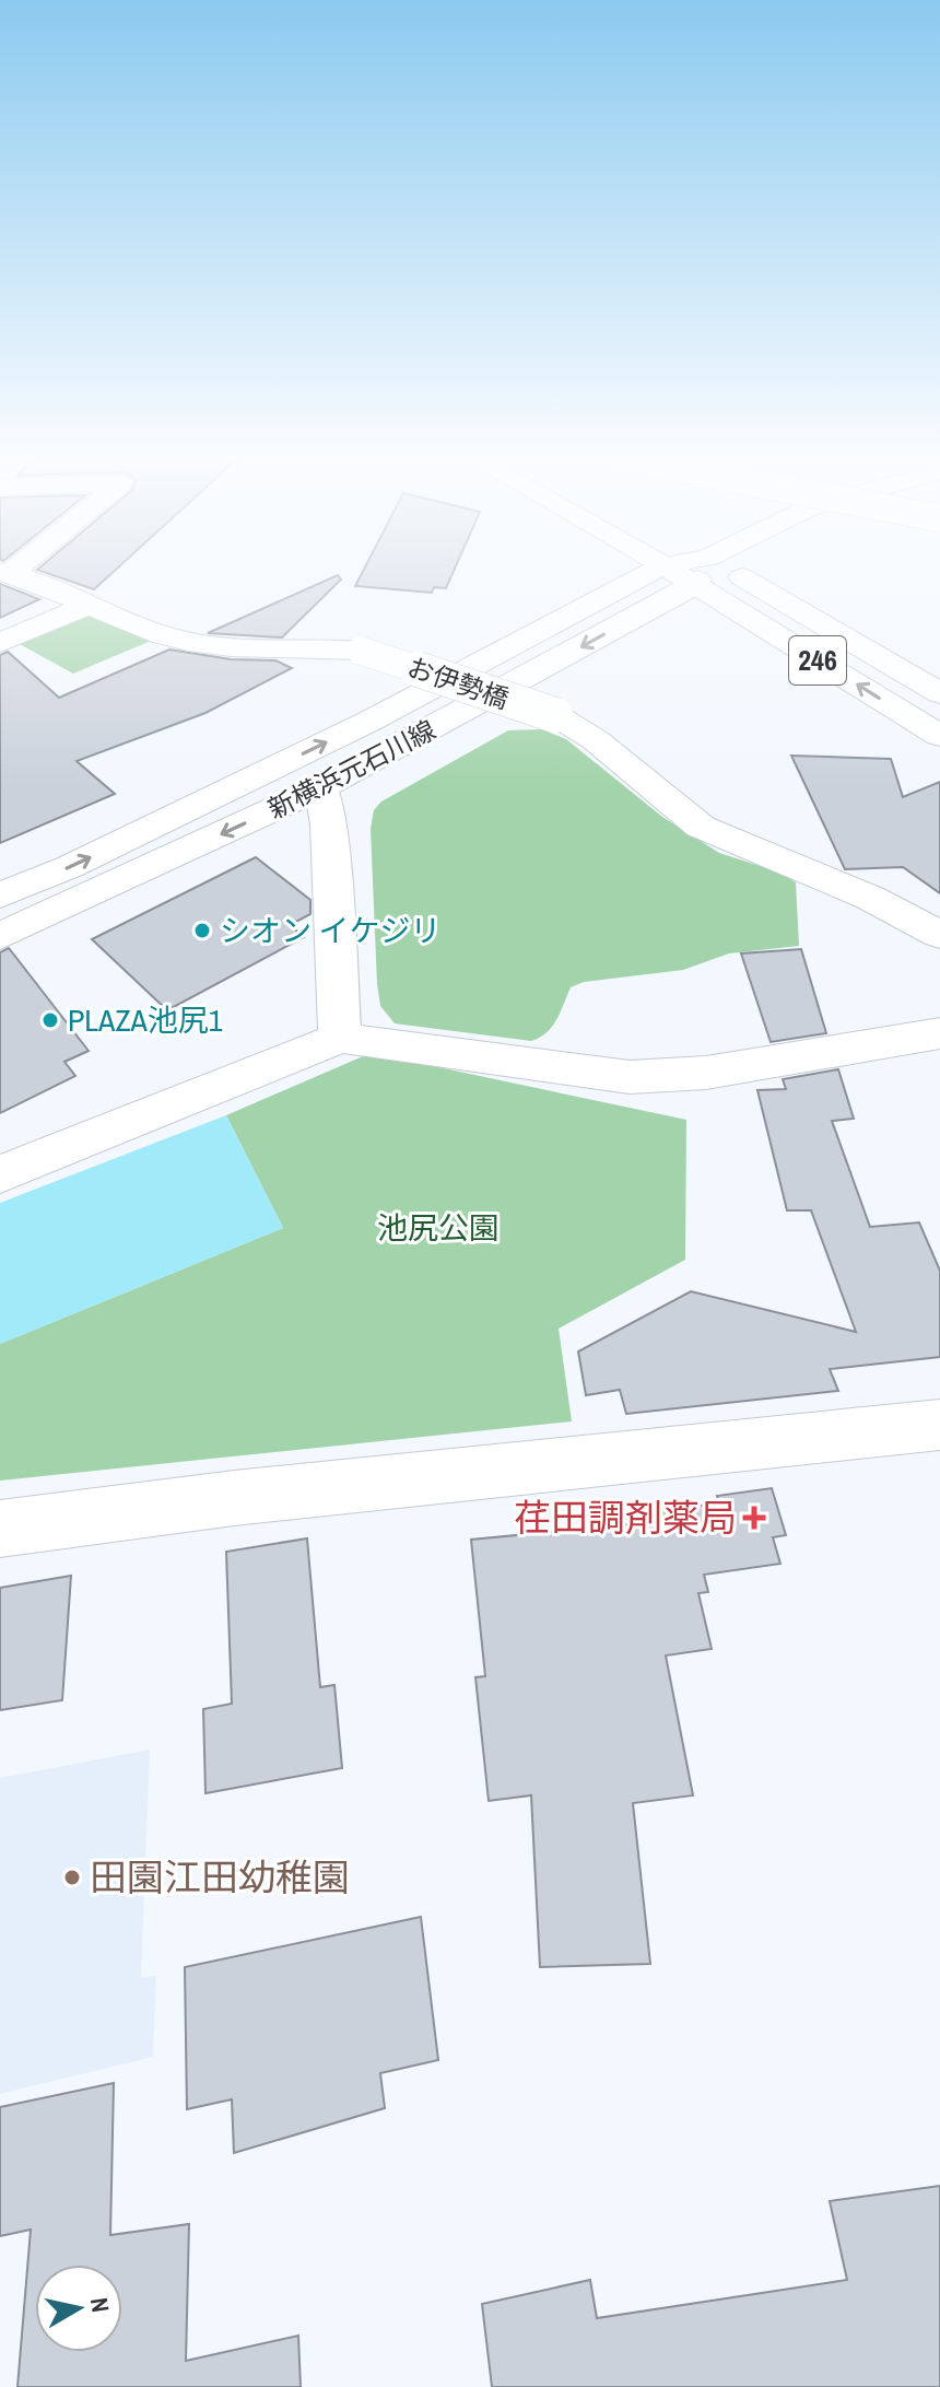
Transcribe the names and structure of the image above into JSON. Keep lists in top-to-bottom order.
{
  "streets": {
    "main road": ["246", "お伊勢橋", "新横浜元石川線"]
  },
  "crossings": [
    ["246", "新横浜元石川線"]
  ],
  "parks": ["池尻公園"],
  "places": {
    "other": ["シオン イケジリ", "PLAZA池尻1", "田園江田幼稚園"],
    "health": ["荏田調剤薬局"]
  },
  "north": "right"
}
